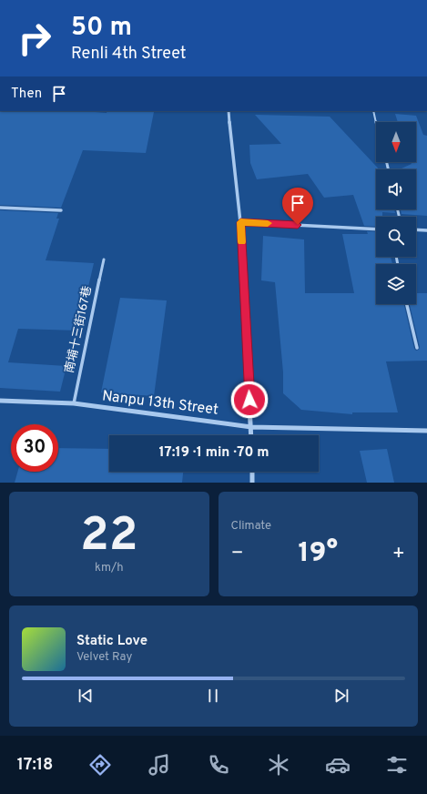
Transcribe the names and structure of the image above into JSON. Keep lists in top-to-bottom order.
{
  "streets": {
    "street": ["Nanpu 13th Street"],
    "lane": ["南埔十三街167巷"]
  },
  "crossings": [
    ["南埔十三街167巷", "Nanpu 13th Street"]
  ],
  "north": "bottom",
  "page": {
    "turn": ["50 m", "Renli 4th Street"],
    "then": "Then",
    "limit": "30",
    "trip": "17:19 · 1 min · 70 m",
    "tile": [
      ["22", "km/h"],
      "Climate"
    ],
    "heat": ["−", "19°", "+"],
    "song": ["Static Love", "Velvet Ray"],
    "tabs": "17:18"
  }
}
